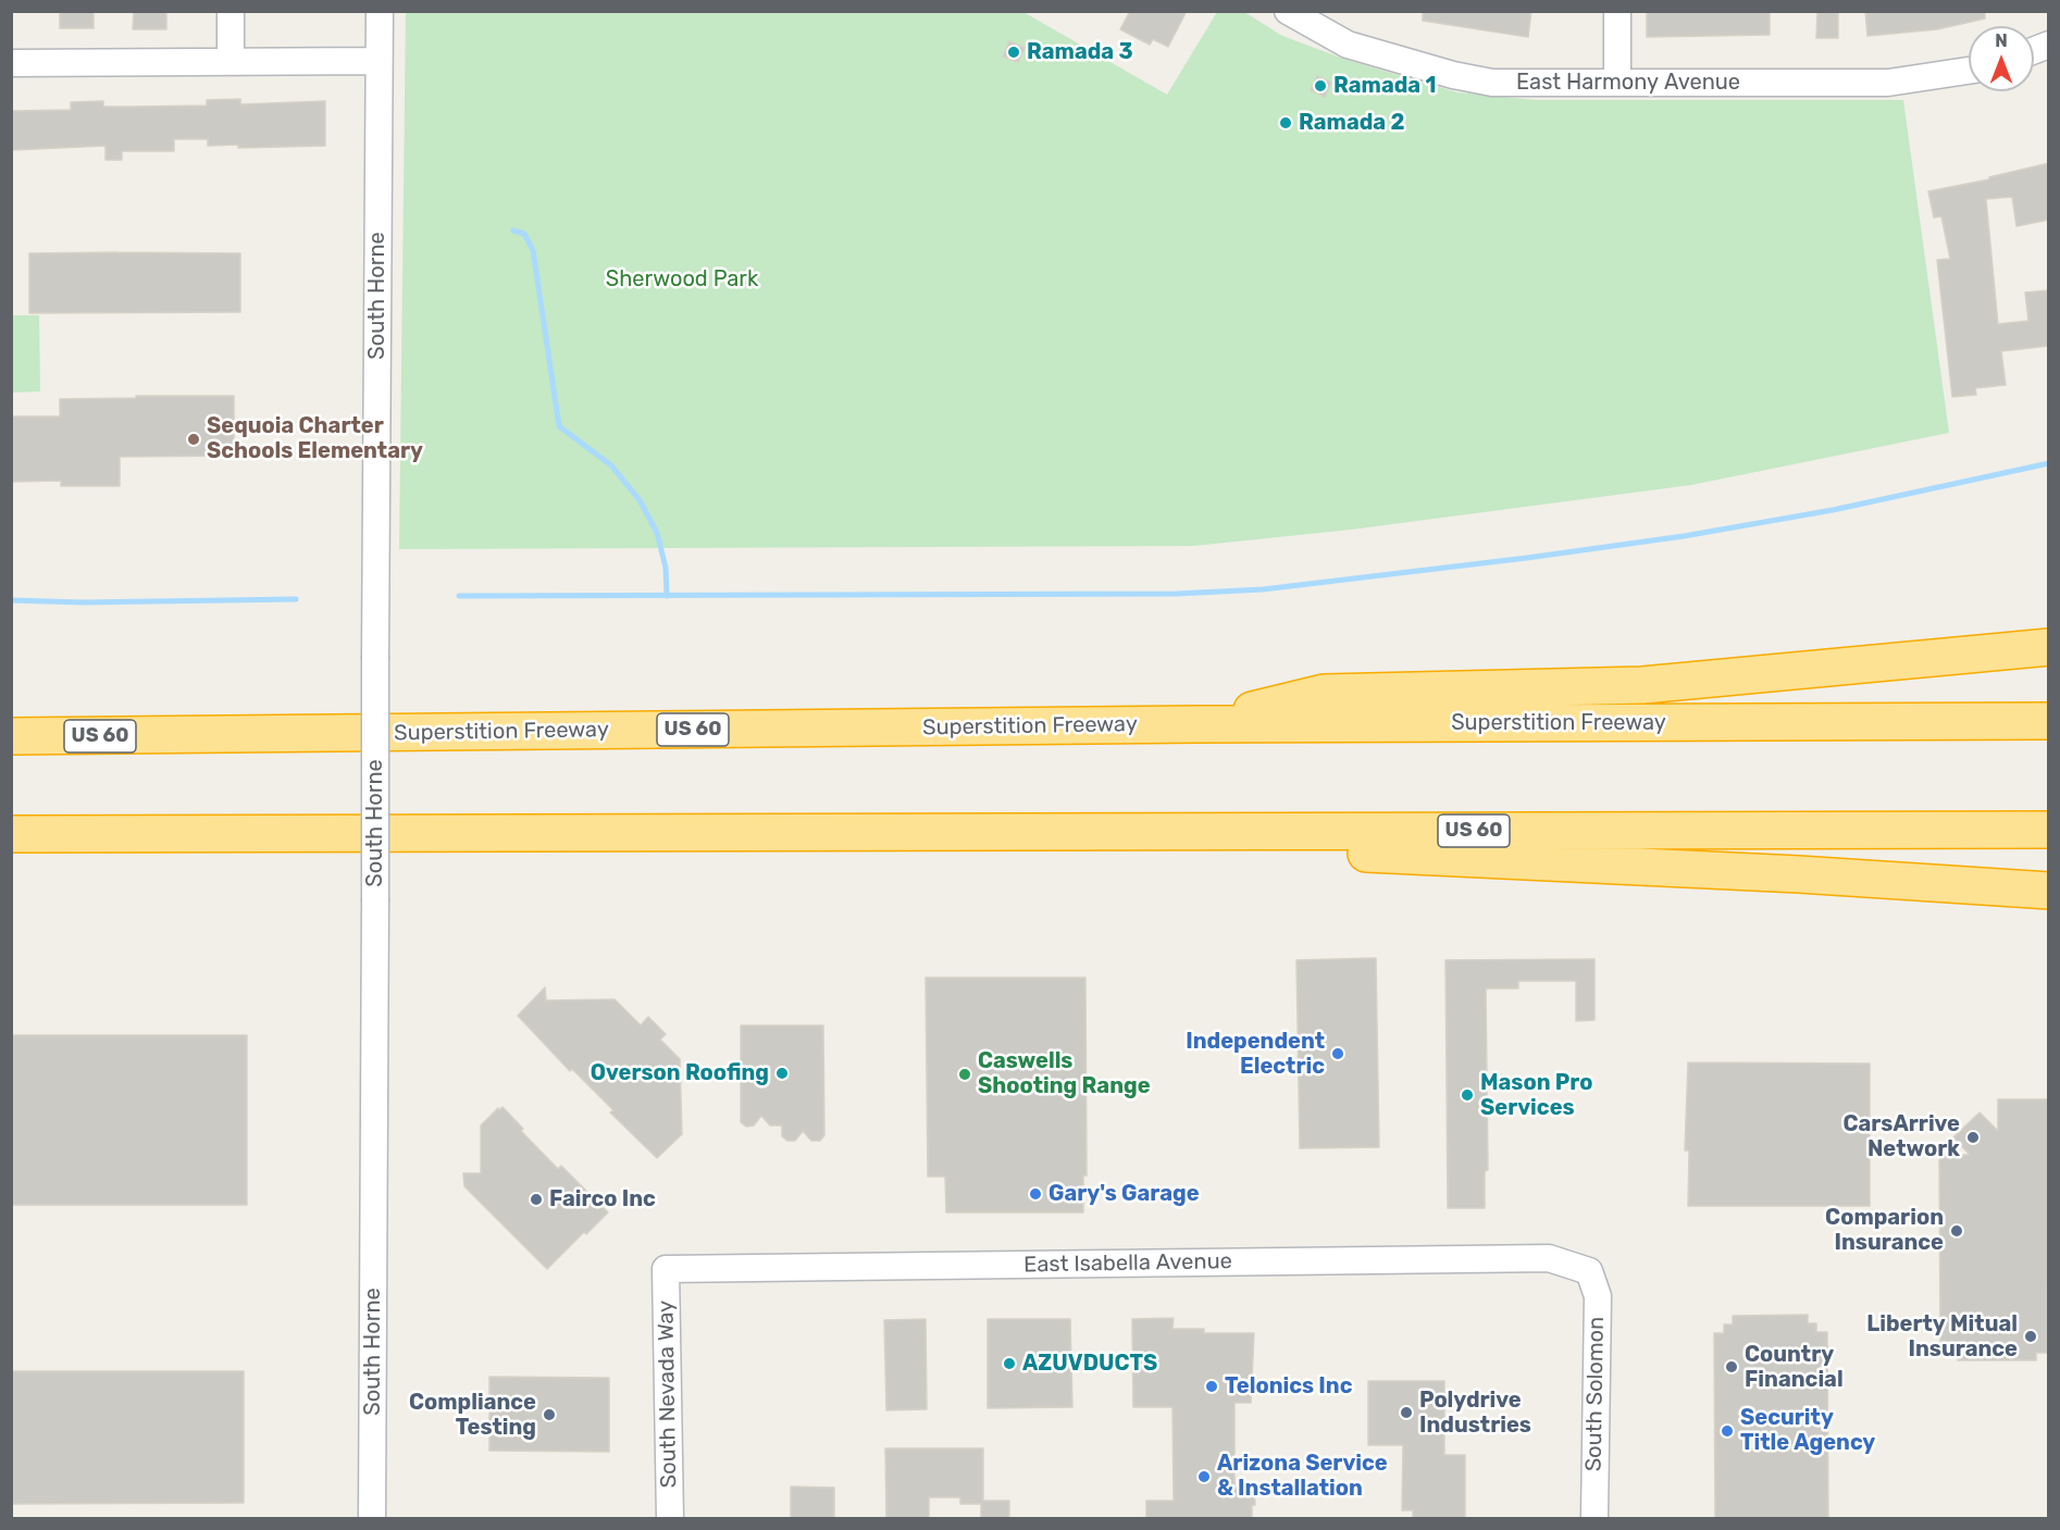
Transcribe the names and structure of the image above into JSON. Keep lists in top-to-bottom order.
{
  "streets": {
    "highway": ["Superstition Freeway", "US 60"],
    "street": [
      "East Harmony Avenue",
      "South Horne",
      "East Isabella Avenue",
      "South Nevada Way",
      "South Solomon"
    ]
  },
  "crossings": [
    ["East Isabella Avenue", "South Nevada Way"],
    ["East Isabella Avenue", "South Solomon"]
  ],
  "parks": ["Sherwood Park"],
  "places": [
    "Ramada 3",
    "Ramada 1",
    "Ramada 2",
    "Sequoia Charter Schools Elementary",
    "Independent Electric",
    "Overson Roofing",
    "Caswells Shooting Range",
    "Mason Pro Services",
    "CarsArrive Network",
    "Gary's Garage",
    "Fairco Inc",
    "Comparion Insurance",
    "Liberty Mitual Insurance",
    "AZUVDUCTS",
    "Country Financial",
    "Telonics Inc",
    "Polydrive Industries",
    "Compliance Testing",
    "Security Title Agency",
    "Arizona Service & Installation"
  ],
  "north": "top"
}
